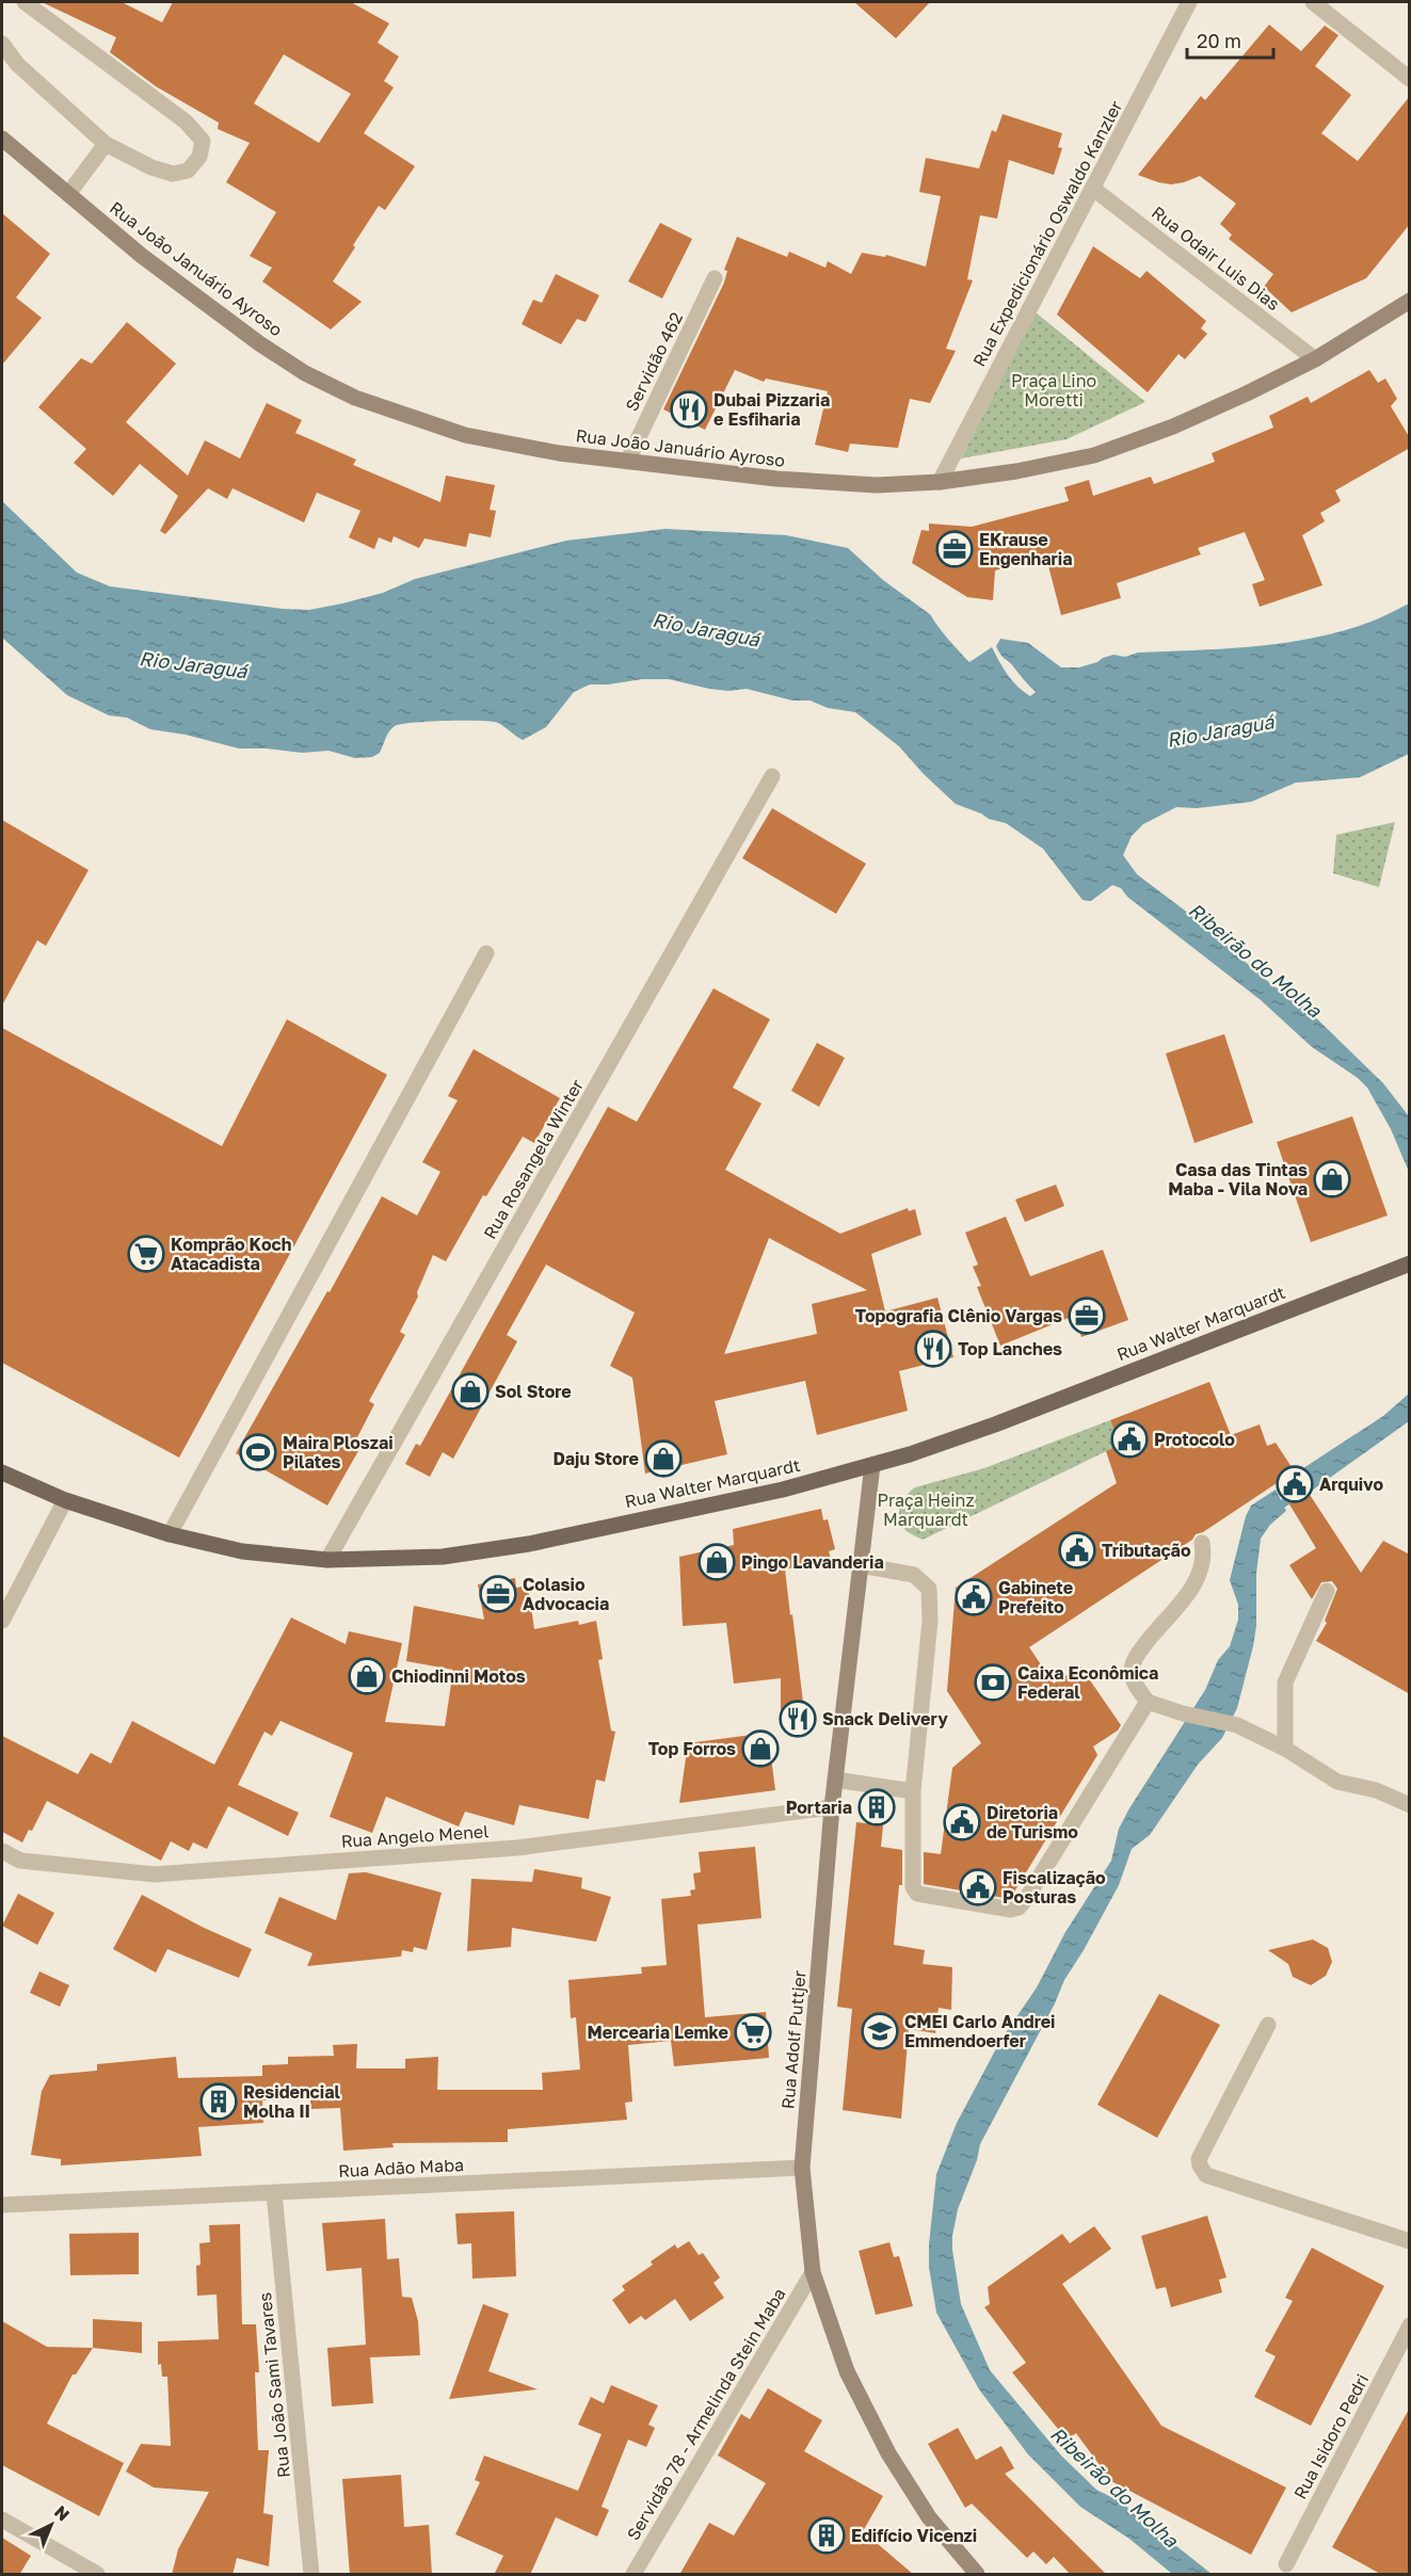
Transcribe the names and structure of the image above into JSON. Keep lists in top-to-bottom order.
{
  "streets": {
    "main road": ["Rua João Januário Ayroso", "Rua Walter Marquardt", "Rua Adolf Puttjer"],
    "street": [
      "Rua Expedicionário Oswaldo Kanzler",
      "Rua Odair Luis Dias",
      "Servidão 462",
      "Rua Rosangela Winter",
      "Rua Angelo Menel",
      "Rua Adão Maba",
      "Rua João Sami Tavares",
      "Servidão 78 - Armelinda Stein Maba",
      "Rua Isidoro Pedri"
    ]
  },
  "crossings": [
    ["Rua Expedicionário Oswaldo Kanzler", "Rua Odair Luis Dias"],
    ["Rua Expedicionário Oswaldo Kanzler", "Rua João Januário Ayroso"],
    ["Rua Odair Luis Dias", "Rua João Januário Ayroso"],
    ["Rua João Januário Ayroso", "Servidão 462"],
    ["Rua Rosangela Winter", "Rua Walter Marquardt"],
    ["Rua Walter Marquardt", "Rua Adolf Puttjer"],
    ["Rua Angelo Menel", "Rua Adolf Puttjer"],
    ["Rua Adolf Puttjer", "Rua Adão Maba"],
    ["Rua Adolf Puttjer", "Servidão 78 - Armelinda Stein Maba"],
    ["Rua Adão Maba", "Rua João Sami Tavares"]
  ],
  "water": ["Rio Jaraguá", "Ribeirão do Molha"],
  "parks": ["Praça Lino Moretti", "Praça Heinz Marquardt"],
  "places": {
    "restaurant": ["Dubai Pizzaria e Esfiharia", "Top Lanches", "Snack Delivery"],
    "office": ["EKrause Engenharia", "Topografia Clênio Vargas", "Colasio Advocacia"],
    "shop": [
      "Casa das Tintas Maba - Vila Nova",
      "Sol Store",
      "Daju Store",
      "Pingo Lavanderia",
      "Chiodinni Motos",
      "Top Forros"
    ],
    "supermarket": ["Komprão Koch Atacadista", "Mercearia Lemke"],
    "public building": [
      "Protocolo",
      "Arquivo",
      "Tributação",
      "Gabinete Prefeito",
      "Diretoria de Turismo",
      "Fiscalização Posturas"
    ],
    "sports": ["Maira Ploszai Pilates"],
    "bank": ["Caixa Econômica Federal"],
    "building": ["Portaria", "Residencial Molha II", "Edifício Vicenzi"],
    "school or university": ["CMEI Carlo Andrei Emmendoerfer"]
  },
  "scale_bar": "20 m",
  "north": "top right"
}
